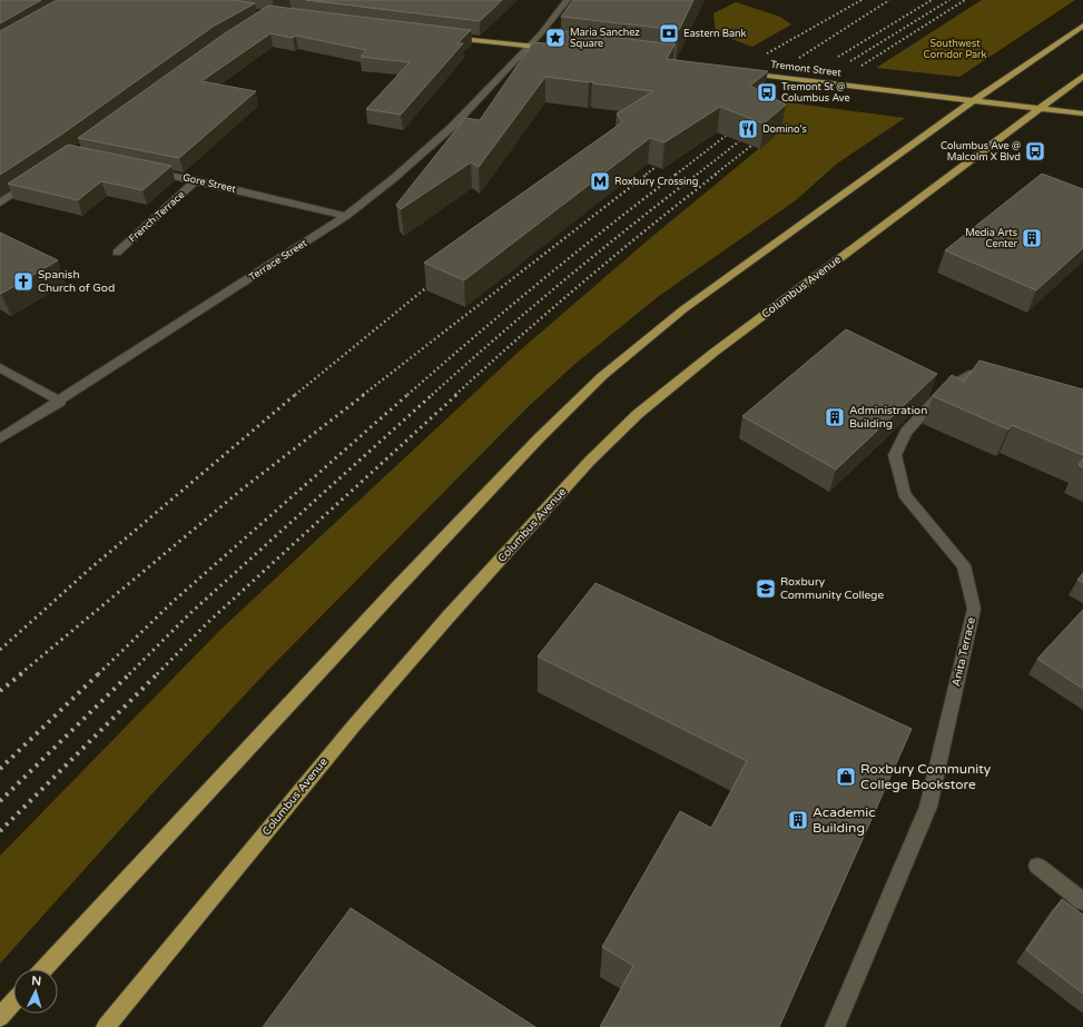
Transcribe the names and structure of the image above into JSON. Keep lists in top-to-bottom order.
{
  "streets": {
    "main road": ["Tremont Street", "Columbus Avenue"],
    "street": [
      "Gore Street",
      "French Terrace",
      "Terrace Street",
      "Anita Terrace"
    ]
  },
  "crossings": [
    ["Tremont Street", "Columbus Avenue"],
    ["Gore Street", "French Terrace"],
    ["Gore Street", "Terrace Street"]
  ],
  "parks": ["Southwest Corridor Park"],
  "places": {
    "bank": ["Eastern Bank"],
    "place": ["Maria Sanchez Square"],
    "bus stop": ["Tremont St @ Columbus Ave", "Columbus Ave @ Malcolm X Blvd"],
    "restaurant": ["Domino's"],
    "metro station": ["Roxbury Crossing"],
    "building": ["Media Arts Center", "Administration Building", "Academic Building"],
    "church": ["Spanish Church of God"],
    "school or university": ["Roxbury Community College"],
    "shop": ["Roxbury Community College Bookstore"]
  },
  "north": "top"
}
